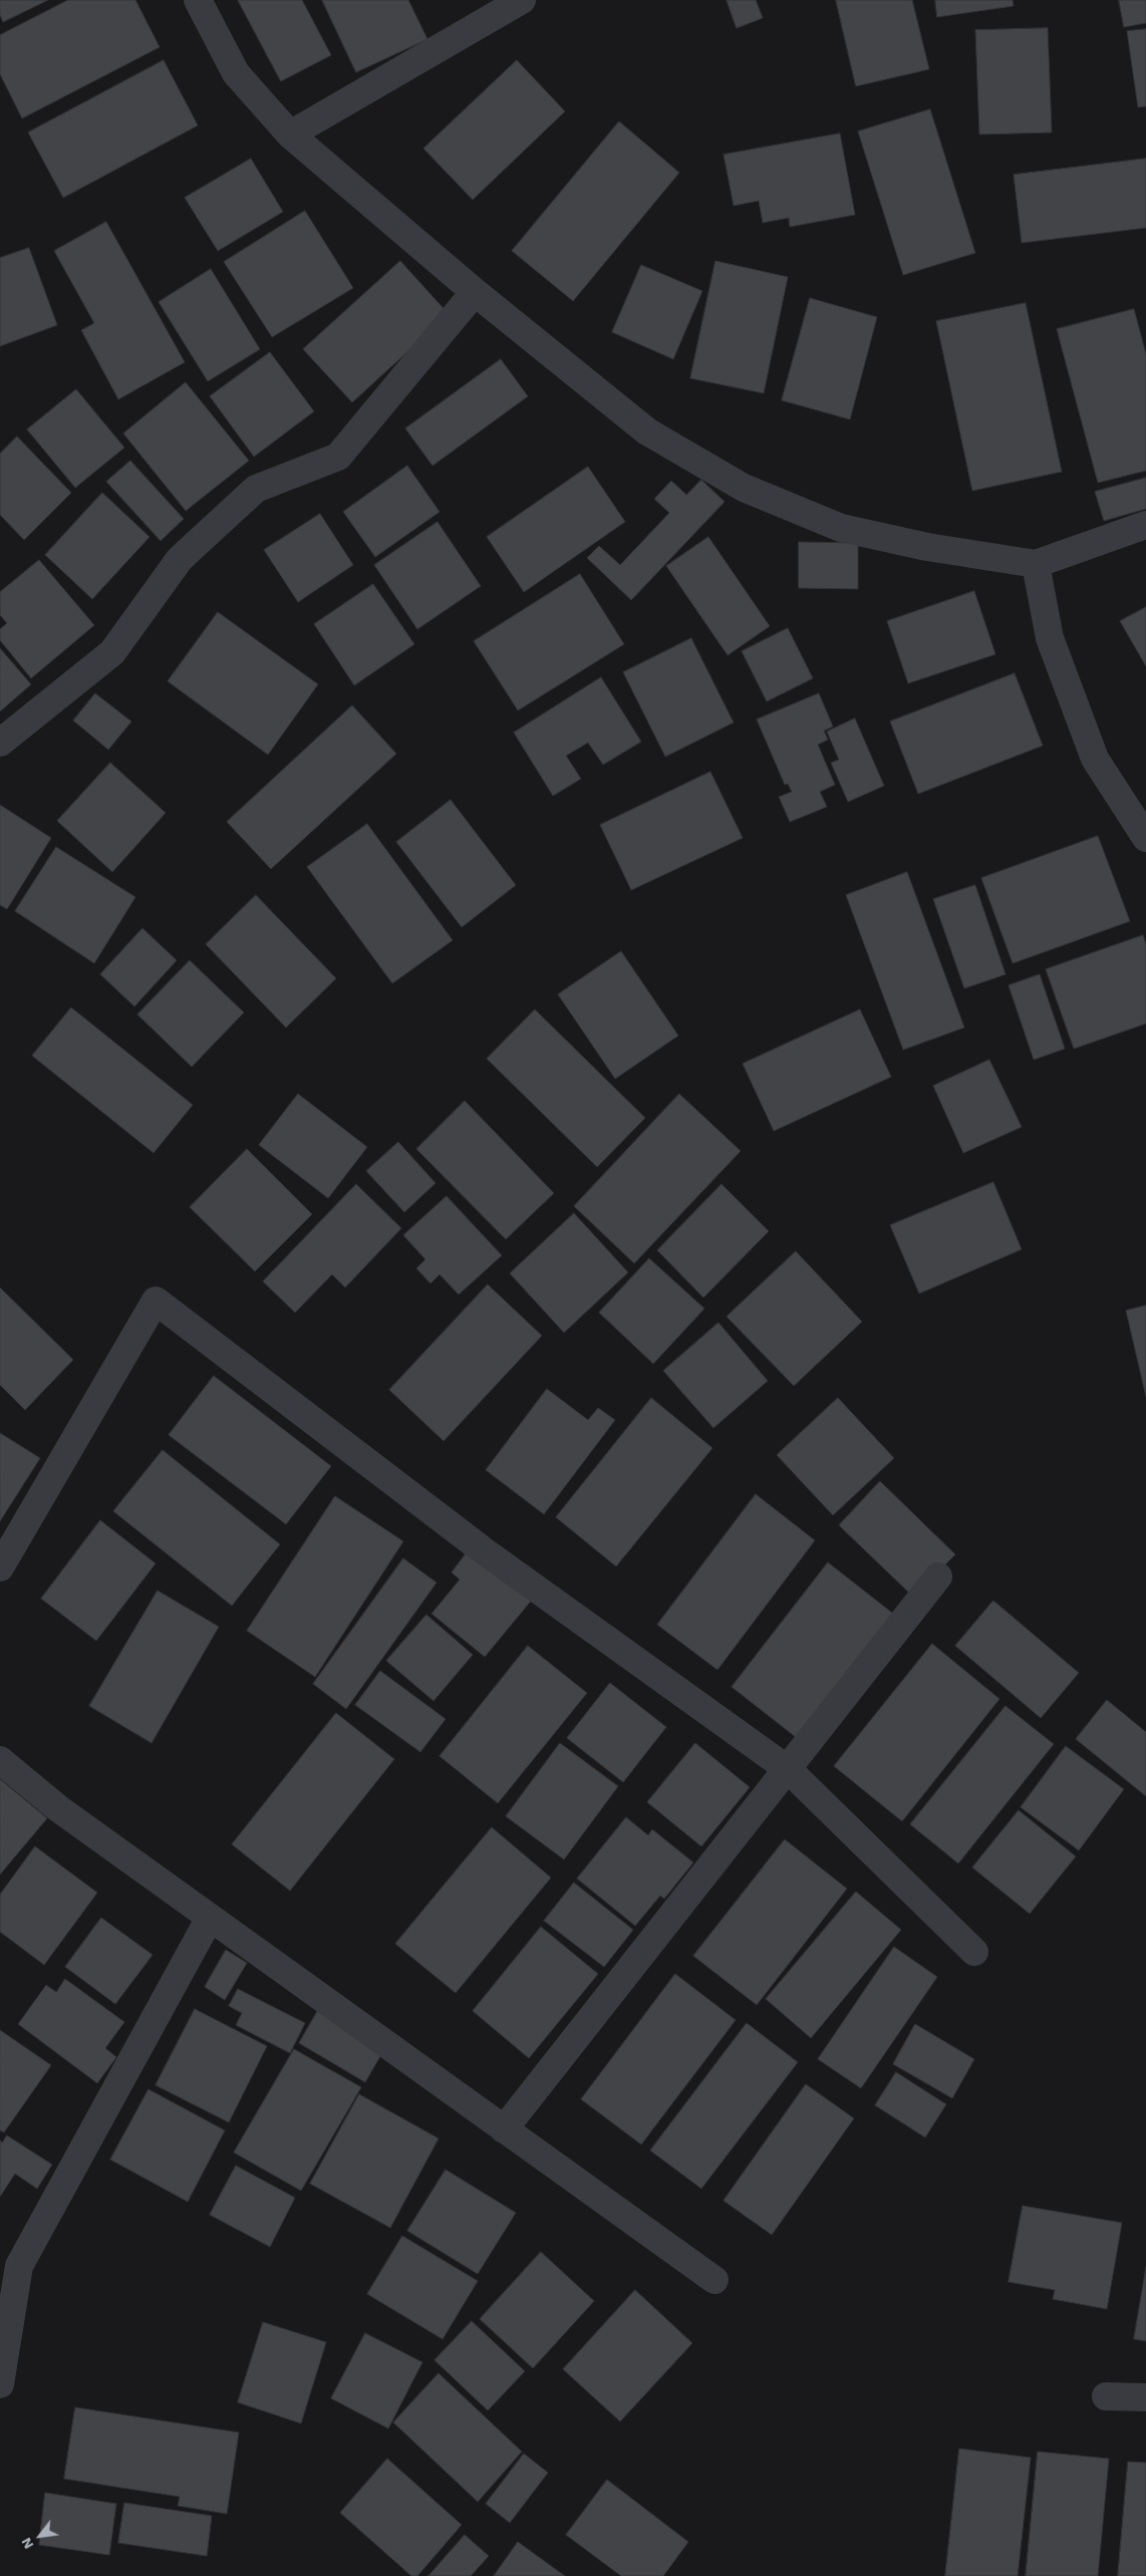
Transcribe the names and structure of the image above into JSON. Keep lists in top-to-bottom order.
{
  "north": "bottom left"
}
